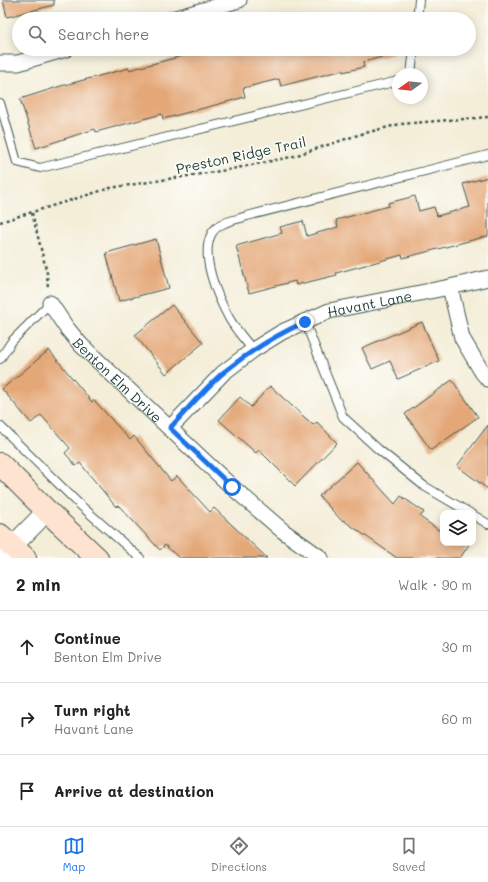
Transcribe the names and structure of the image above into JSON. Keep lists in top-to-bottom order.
{
  "streets": {
    "street": ["Havant Lane", "Benton Elm Drive"],
    "path": ["Preston Ridge Trail"]
  },
  "crossings": [
    ["Havant Lane", "Benton Elm Drive"]
  ],
  "north": "left",
  "page": {
    "search": "Search here",
    "heading": ["2 min", "Walk · 90 m"],
    "list": [
      ["Continue", "Benton Elm Drive", "30 m"],
      ["Turn right", "Havant Lane", "60 m"],
      "Arrive at destination"
    ],
    "nav": ["Map", "Directions", "Saved"]
  }
}
